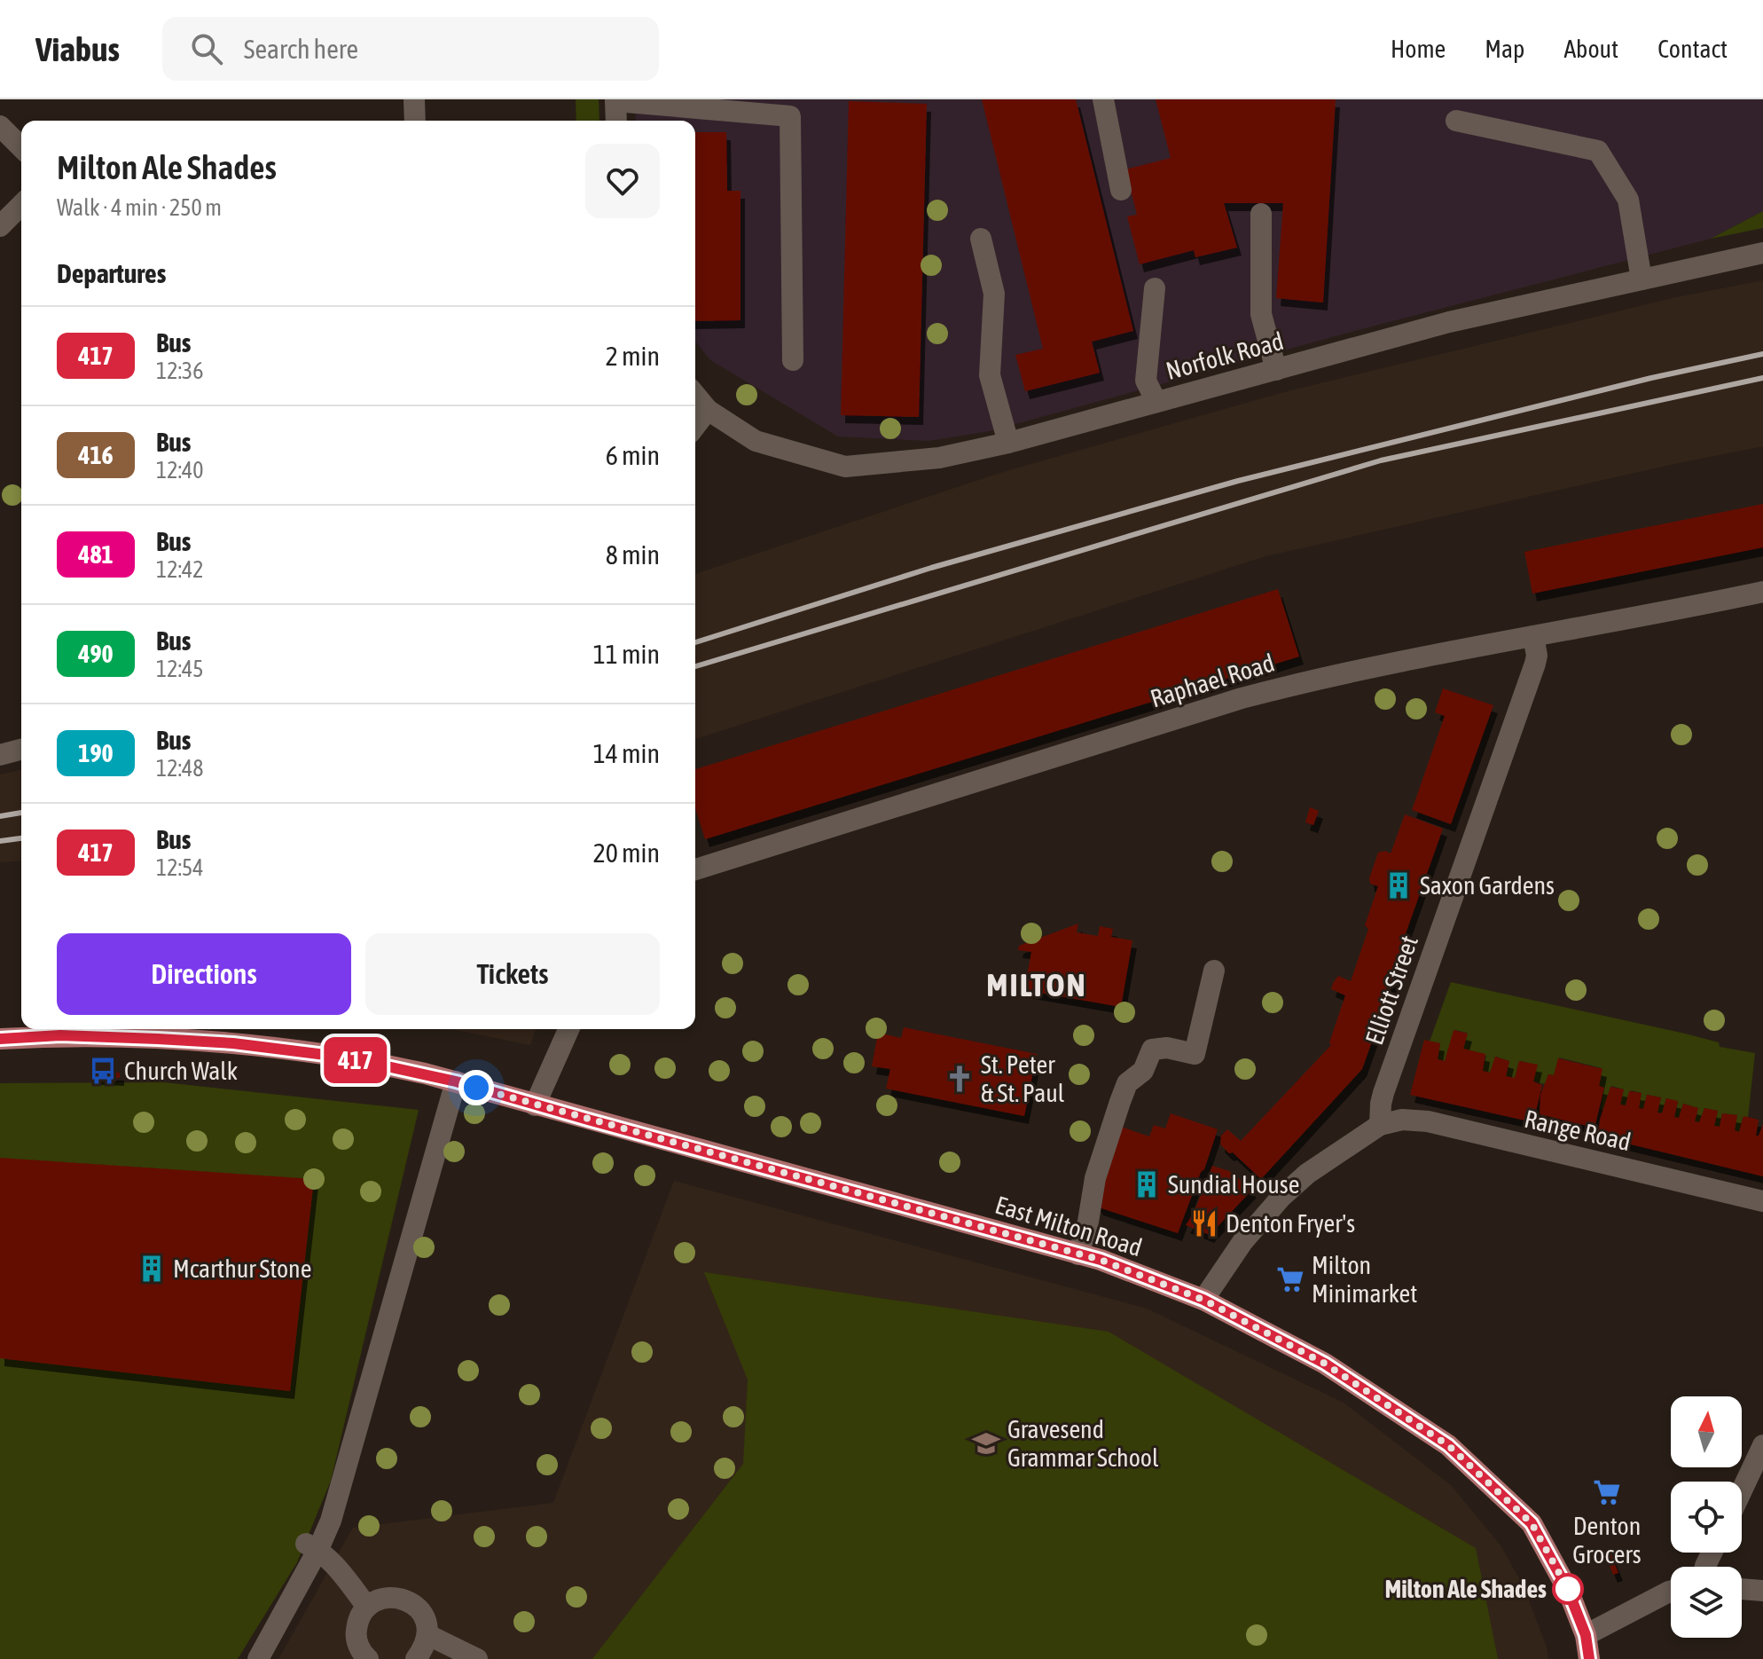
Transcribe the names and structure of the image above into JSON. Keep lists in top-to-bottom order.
{
  "streets": {
    "main road": ["East Milton Road"],
    "street": [
      "Norfolk Road",
      "Raphael Road",
      "Elliott Street",
      "Range Road"
    ]
  },
  "crossings": [
    ["Raphael Road", "Elliott Street"],
    ["Elliott Street", "Range Road"]
  ],
  "districts": ["MILTON"],
  "places": {
    "building": ["Saxon Gardens", "Sundial House", "Mcarthur Stone"],
    "bus stop": ["Church Walk"],
    "church": ["St. Peter & St. Paul"],
    "restaurant": ["Denton Fryer's"],
    "supermarket": ["Milton Minimarket", "Denton Grocers"],
    "school or university": ["Gravesend Grammar School"],
    "other": ["Milton Ale Shades"]
  },
  "lines": ["bus line 417"],
  "north": "top",
  "page": {
    "header": "Viabus",
    "search": "Search here",
    "nav": [
      "Home",
      "Map",
      "About",
      "Contact"
    ],
    "on_map": "417",
    "heading": [
      ["Milton Ale Shades", "Walk · 4 min · 250 m"],
      "Departures"
    ],
    "list": [
      {
        "mark": "417",
        "name": "Bus",
        "note": "12:36",
        "value": "2 min"
      },
      {
        "mark": "416",
        "name": "Bus",
        "note": "12:40",
        "value": "6 min"
      },
      {
        "mark": "481",
        "name": "Bus",
        "note": "12:42",
        "value": "8 min"
      },
      {
        "mark": "490",
        "name": "Bus",
        "note": "12:45",
        "value": "11 min"
      },
      {
        "mark": "190",
        "name": "Bus",
        "note": "12:48",
        "value": "14 min"
      },
      {
        "mark": "417",
        "name": "Bus",
        "note": "12:54",
        "value": "20 min"
      }
    ],
    "buttons": ["Directions", "Tickets"]
  }
}
